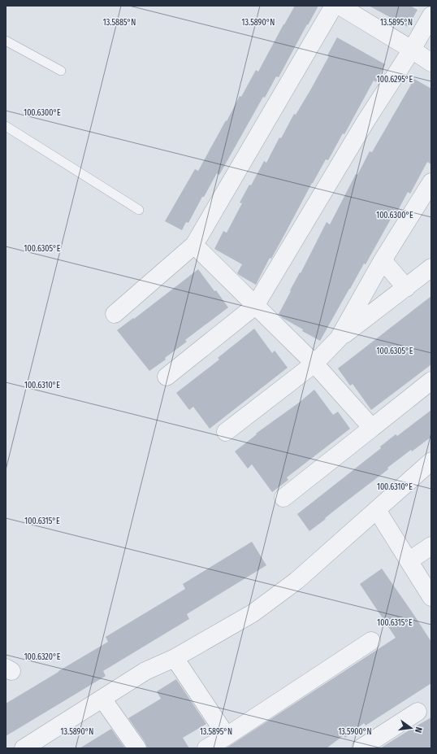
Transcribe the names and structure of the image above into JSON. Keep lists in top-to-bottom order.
{
  "north": "right",
  "coordinates": [
    "13.5885°N",
    "13.5890°N",
    "13.5895°N",
    "100.6295°E",
    "100.6300°E",
    "100.6305°E",
    "100.6310°E",
    "100.6315°E",
    "100.6320°E",
    "13.5900°N"
  ]
}
